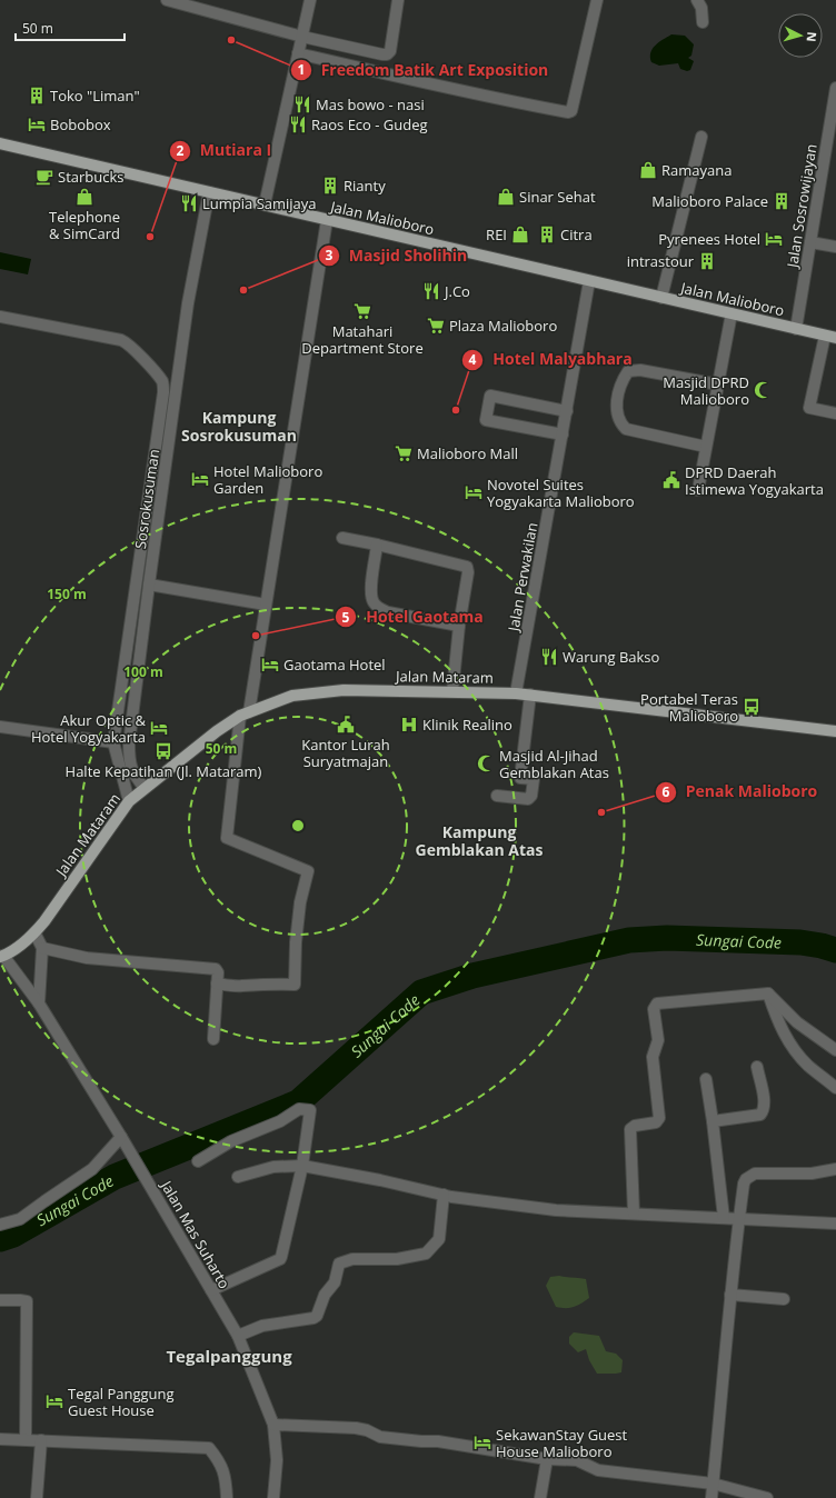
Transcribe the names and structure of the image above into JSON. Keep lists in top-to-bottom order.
{
  "streets": {
    "main road": ["Jalan Malioboro", "Jalan Mataram"],
    "street": [
      "Jalan Sosrowijayan",
      "Sosrokusuman",
      "Jalan Perwakilan",
      "Jalan Mas Suharto"
    ]
  },
  "crossings": [
    ["Jalan Sosrowijayan", "Jalan Malioboro"],
    ["Jalan Malioboro", "Sosrokusuman"],
    ["Jalan Malioboro", "Jalan Perwakilan"],
    ["Sosrokusuman", "Jalan Mataram"],
    ["Jalan Perwakilan", "Jalan Mataram"],
    ["Jalan Mataram", "Jalan Mas Suharto"]
  ],
  "districts": ["Kampung Sosrokusuman", "Kampung Gemblakan Atas", "Tegalpanggung"],
  "water": ["Sungai Code"],
  "places": {
    "other": [
      "Freedom Batik Art Exposition",
      "Mutiara I",
      "Masjid Sholihin",
      "Hotel Malyabhara",
      "Hotel Gaotama",
      "Penak Malioboro"
    ],
    "building": [
      "Toko \"Liman\"",
      "Rianty",
      "Malioboro Palace",
      "Citra",
      "intrastour"
    ],
    "restaurant": [
      "Mas bowo - nasi",
      "Raos Eco - Gudeg",
      "Lumpia Samijaya",
      "J.Co",
      "Warung Bakso"
    ],
    "hotel": [
      "Bobobox",
      "Pyrenees Hotel",
      "Hotel Malioboro Garden",
      "Novotel Suites Yogyakarta Malioboro",
      "Gaotama Hotel",
      "Akur Optic & Hotel Yogyakarta",
      "Tegal Panggung Guest House",
      "SekawanStay Guest House Malioboro"
    ],
    "shop": [
      "Ramayana",
      "Telephone & SimCard",
      "Sinar Sehat",
      "REI"
    ],
    "cafe": ["Starbucks"],
    "supermarket": ["Matahari Department Store", "Plaza Malioboro", "Malioboro Mall"],
    "mosque": ["Masjid DPRD Malioboro", "Masjid Al-Jihad Gemblakan Atas"],
    "public building": ["DPRD Daerah Istimewa Yogyakarta", "Kantor Lurah Suryatmajan"],
    "bus stop": ["Portabel Teras Malioboro", "Halte Kepatihan (Jl. Mataram)"],
    "hospital": ["Klinik Realino"]
  },
  "scale_bar": "50 m",
  "north": "right",
  "rings": ["150 m", "100 m", "50 m"]
}
